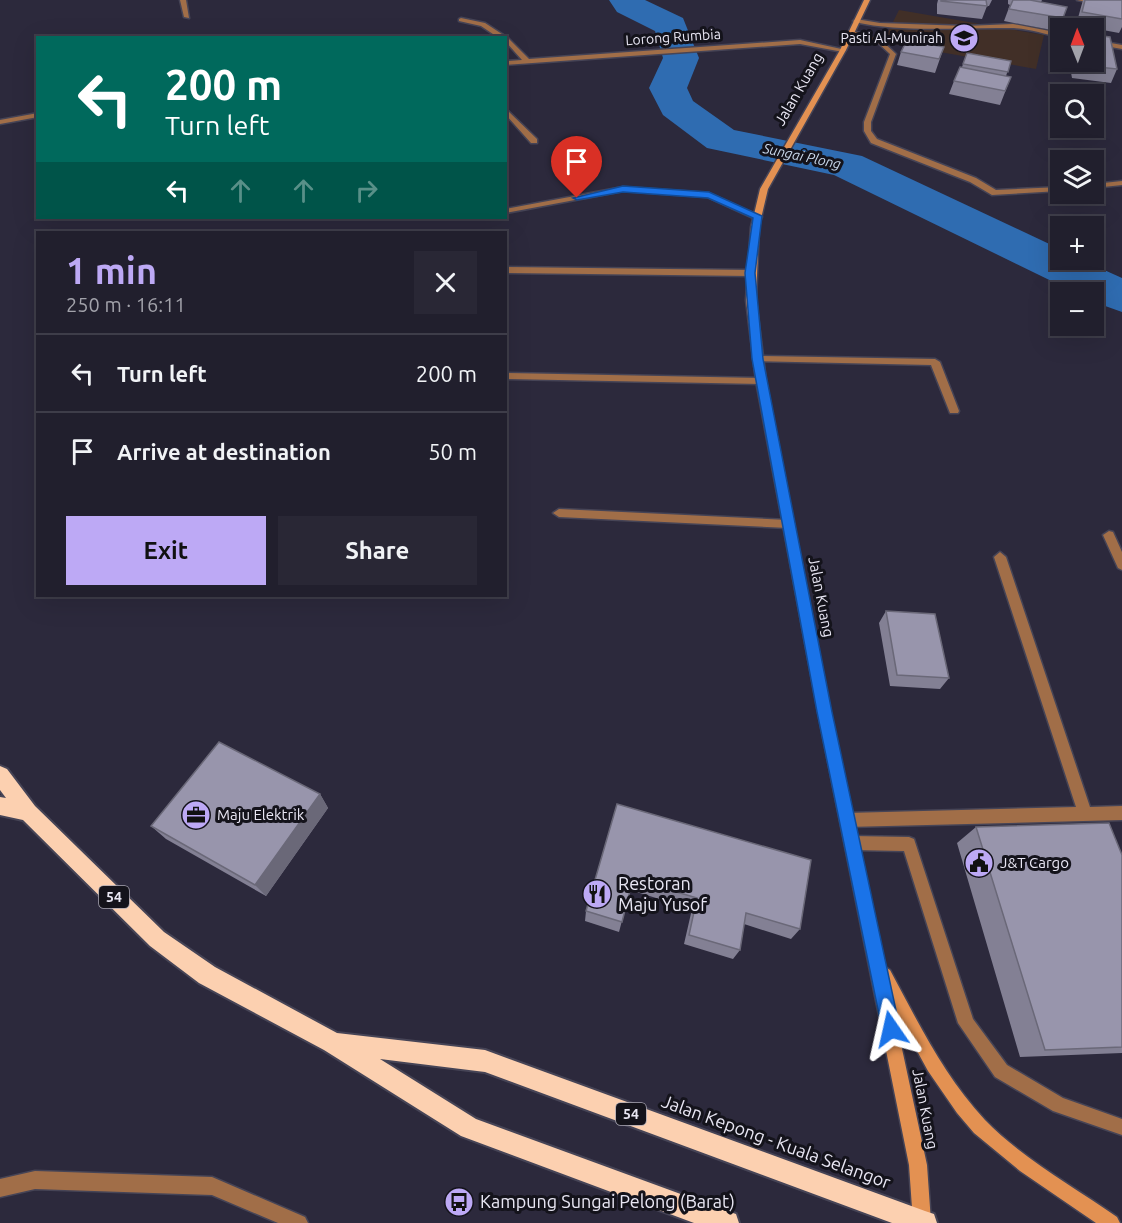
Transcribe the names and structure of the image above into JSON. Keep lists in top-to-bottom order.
{
  "streets": {
    "highway": ["54", "Jalan Kepong - Kuala Selangor"],
    "main road": ["Jalan Kuang"],
    "street": ["Lorong Rumbia"]
  },
  "crossings": [
    ["Lorong Rumbia", "Jalan Kuang"],
    ["Jalan Kuang", "Jalan Kepong - Kuala Selangor"]
  ],
  "water": ["Sungai Plong"],
  "places": {
    "school or university": ["Pasti Al-Munirah"],
    "office": ["Maju Elektrik"],
    "public building": ["J&T Cargo"],
    "restaurant": ["Restoran Maju Yusof"],
    "bus stop": ["Kampung Sungai Pelong (Barat)"]
  },
  "north": "top",
  "page": {
    "map_buttons": ["+", "−"],
    "turn": ["200 m", "Turn left"],
    "heading": ["1 min", "250 m · 16:11"],
    "list": [
      {
        "name": "Turn left",
        "value": "200 m"
      },
      {
        "name": "Arrive at destination",
        "value": "50 m"
      }
    ],
    "buttons": ["Exit", "Share"]
  }
}
